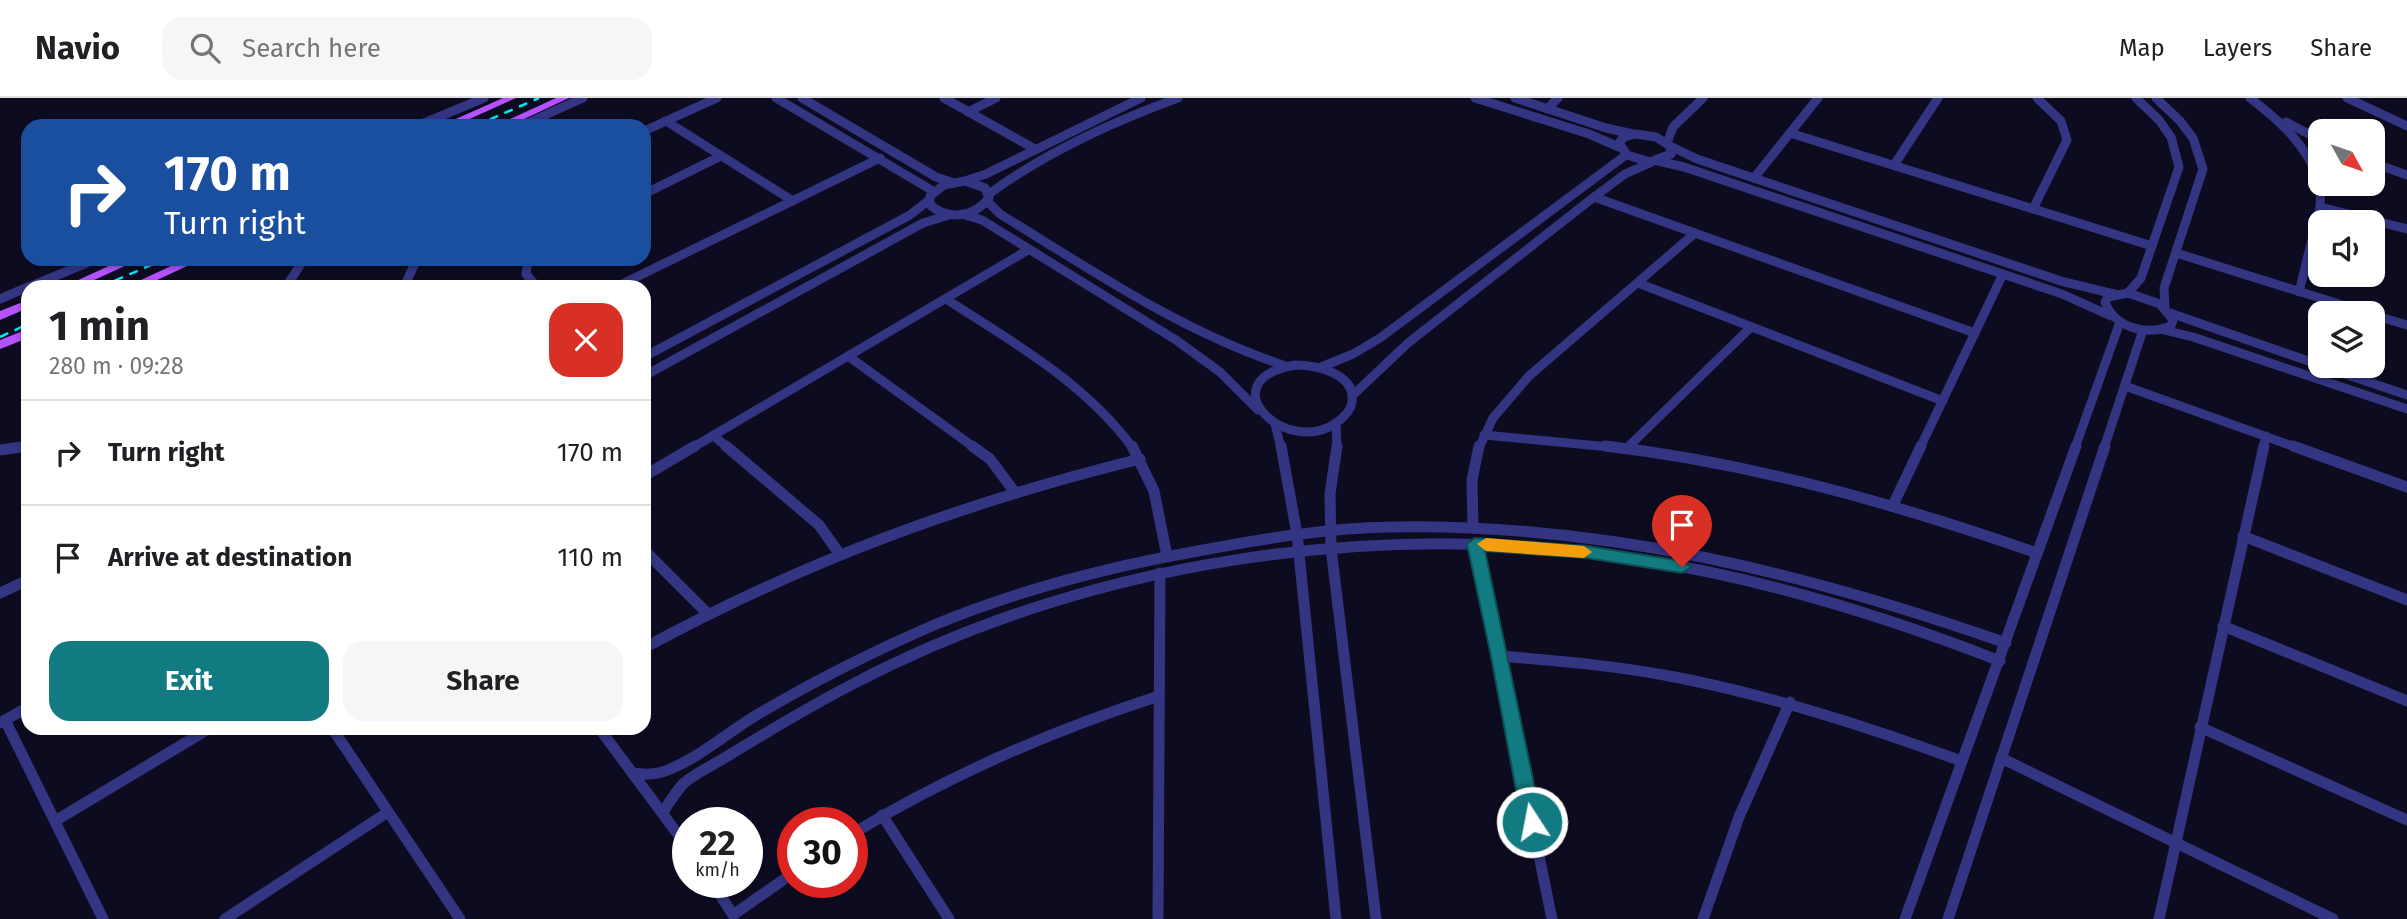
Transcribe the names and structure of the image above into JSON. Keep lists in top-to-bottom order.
{
  "north": "bottom right",
  "page": {
    "header": "Navio",
    "search": "Search here",
    "nav": ["Map", "Layers", "Share"],
    "turn": ["170 m", "Turn right"],
    "heading": ["1 min", "280 m · 09:28"],
    "list": [
      {
        "name": "Turn right",
        "value": "170 m"
      },
      {
        "name": "Arrive at destination",
        "value": "110 m"
      }
    ],
    "buttons": ["Exit", "Share"],
    "speed": "22 km/h",
    "limit": "30"
  }
}
